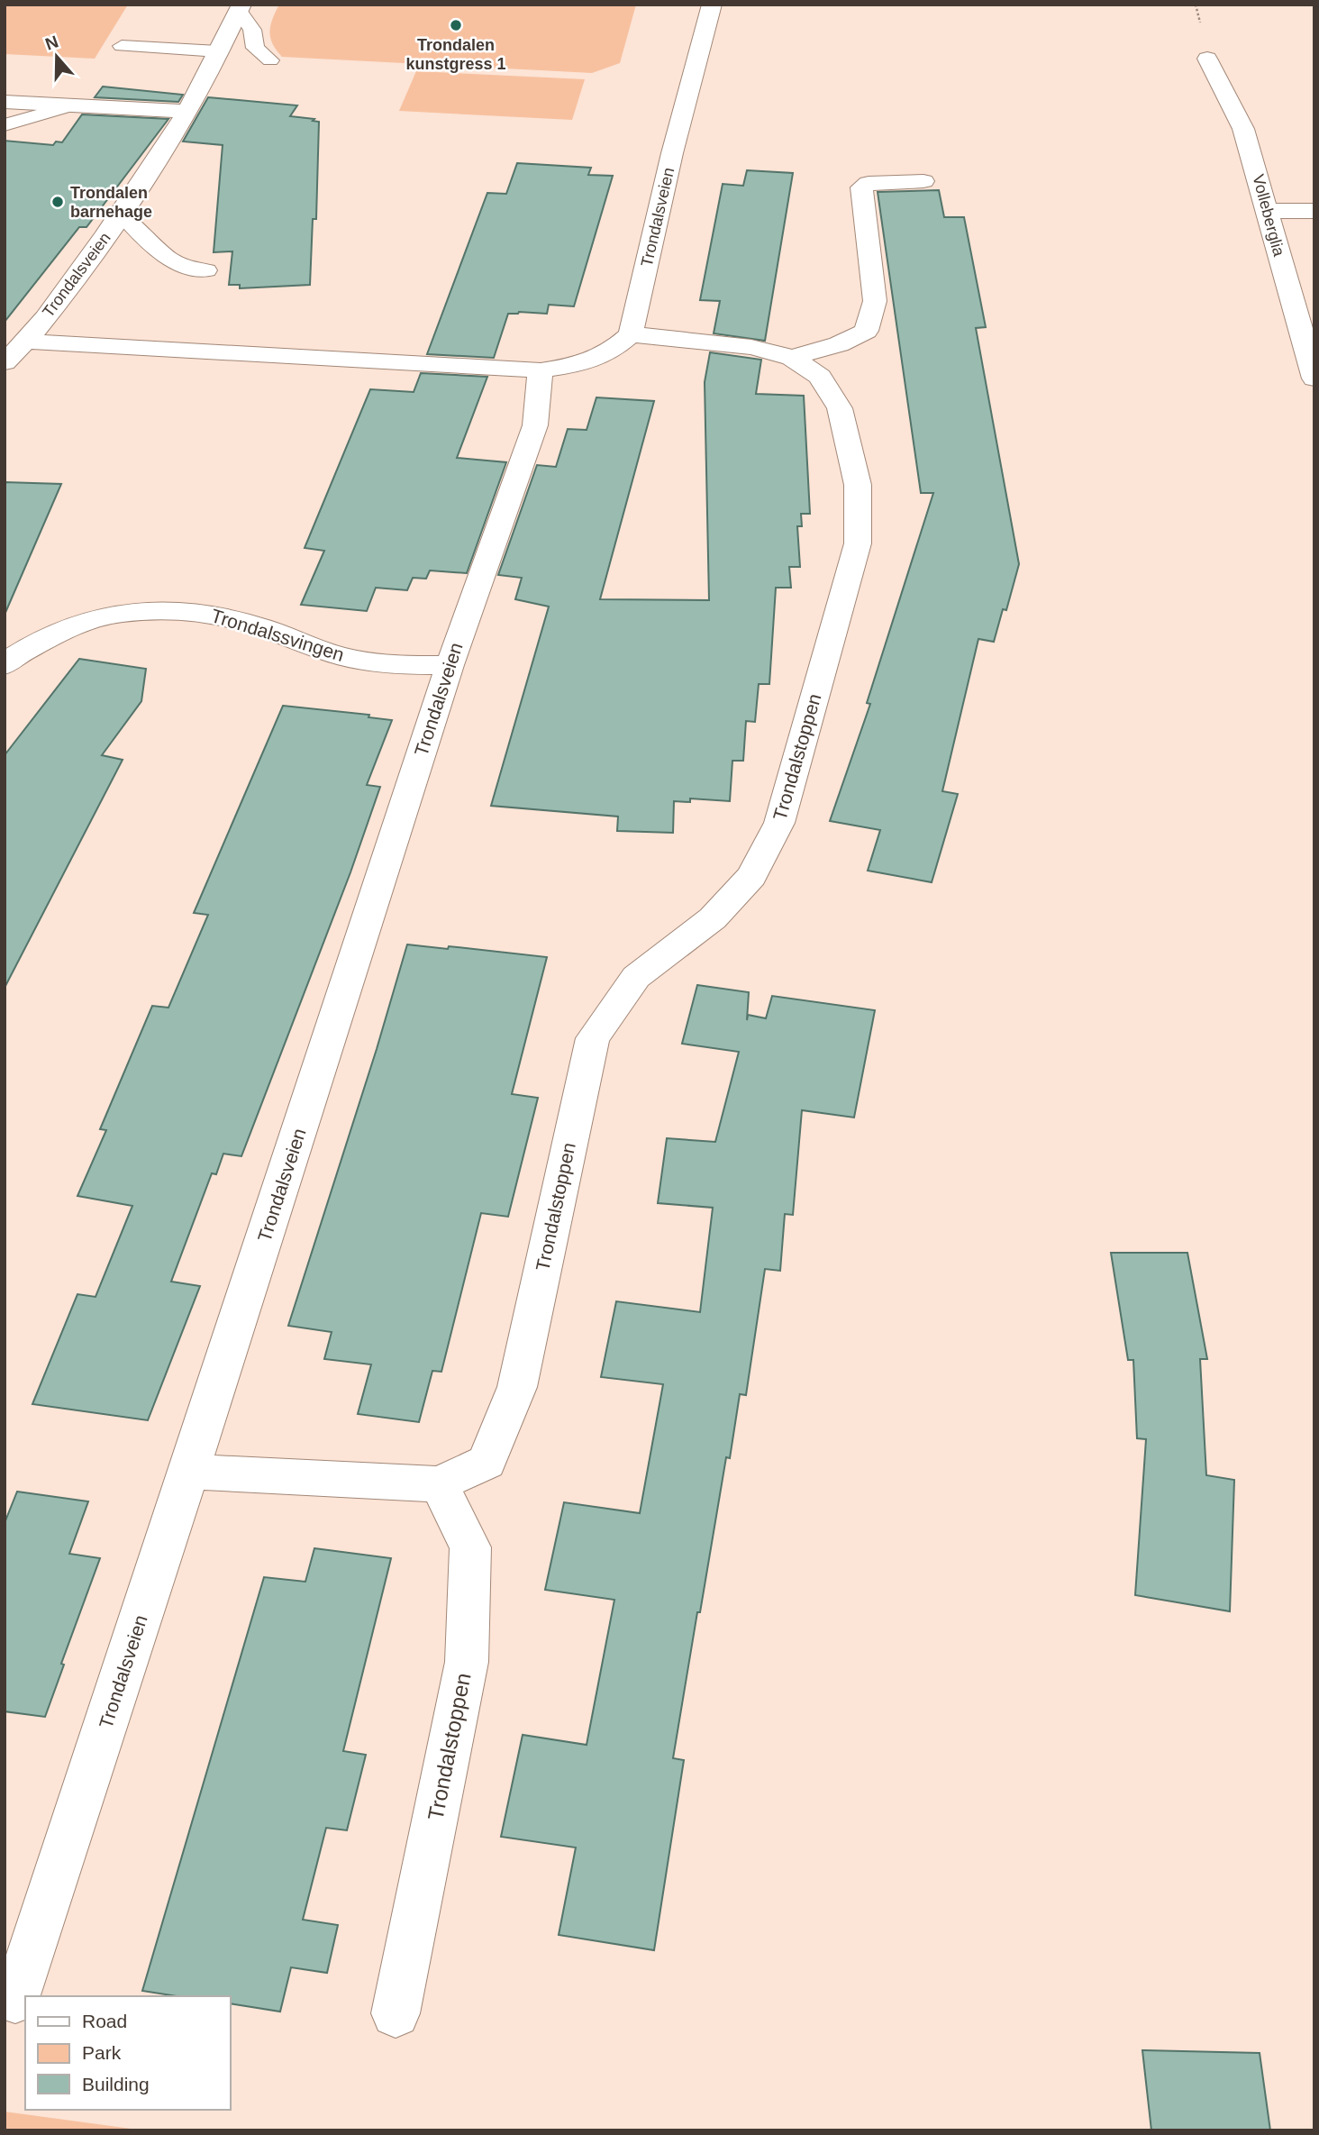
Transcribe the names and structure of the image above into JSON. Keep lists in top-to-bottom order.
{
  "streets": {
    "street": [
      "Volleberglia",
      "Trondalsveien",
      "Trondalssvingen",
      "Trondalstoppen"
    ]
  },
  "crossings": [
    ["Trondalsveien", "Trondalssvingen"],
    ["Trondalsveien", "Trondalstoppen"]
  ],
  "places": ["Trondalen kunstgress 1", "Trondalen barnehage"],
  "legend": ["Road", "Park", "Building"],
  "north": "top"
}
